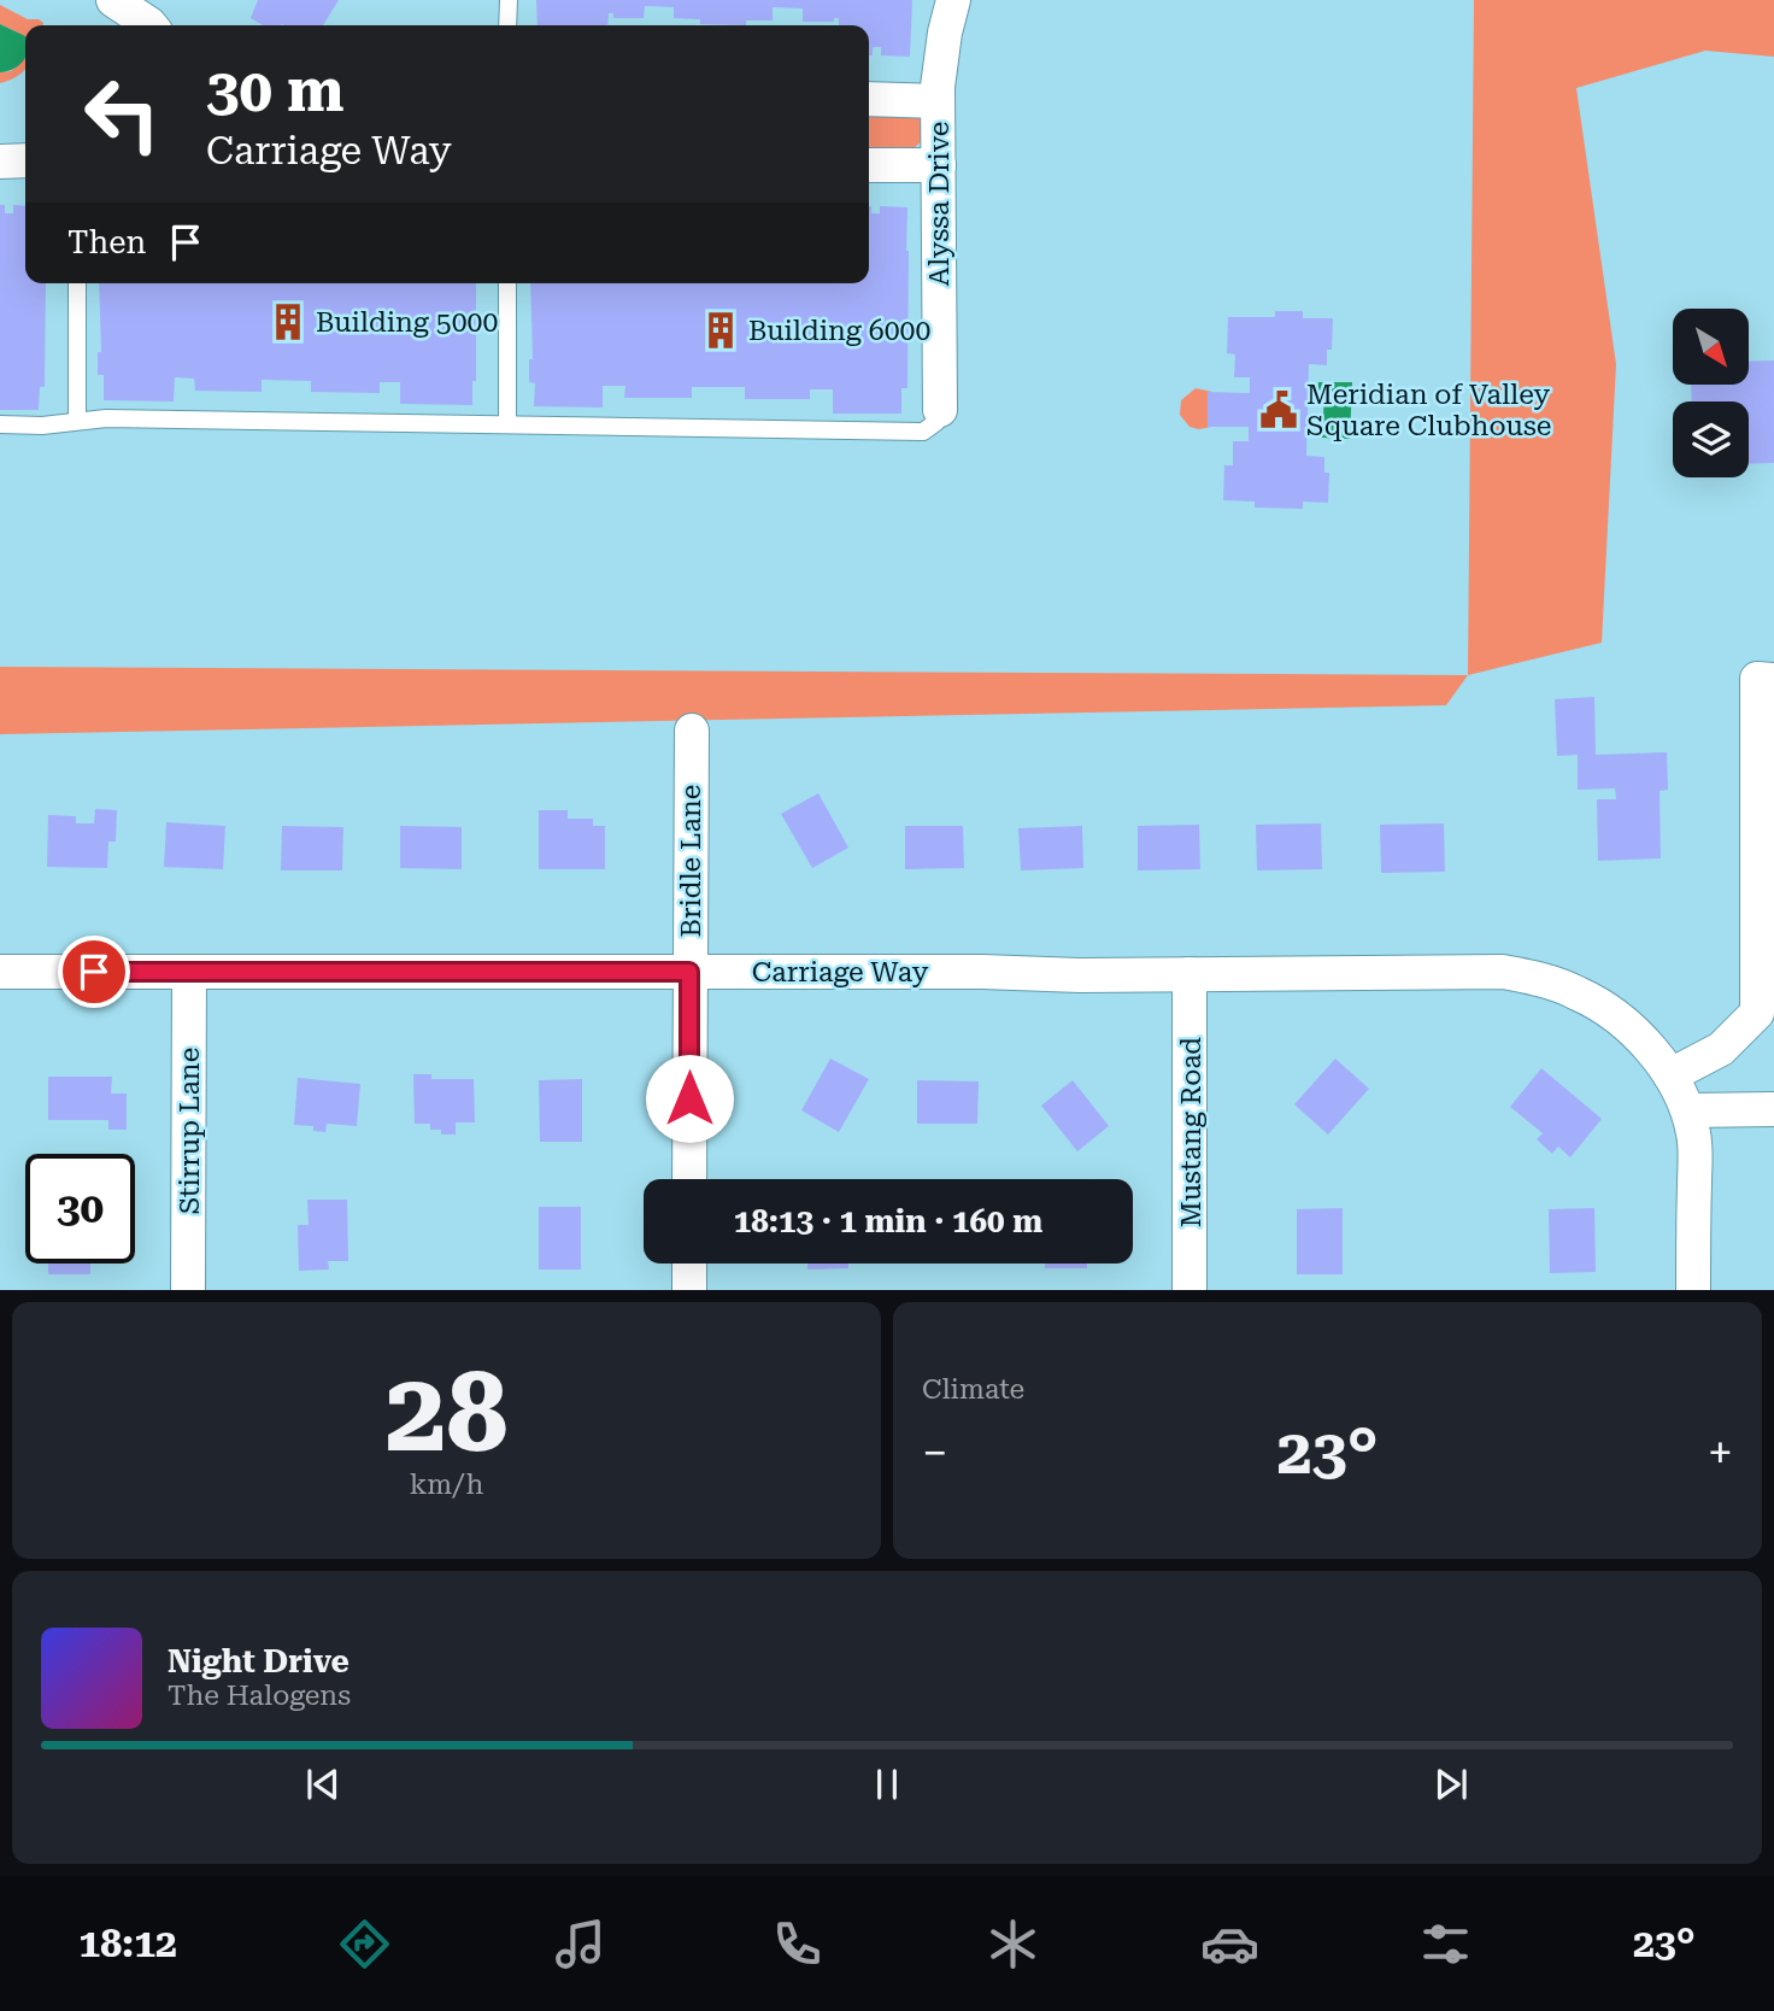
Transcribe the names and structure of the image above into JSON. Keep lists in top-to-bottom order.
{
  "streets": {
    "street": [
      "Alyssa Drive",
      "Bridle Lane",
      "Carriage Way",
      "Stirrup Lane",
      "Mustang Road"
    ]
  },
  "crossings": [
    ["Bridle Lane", "Carriage Way"],
    ["Carriage Way", "Stirrup Lane"],
    ["Carriage Way", "Mustang Road"]
  ],
  "places": {
    "building": ["Building 5000", "Building 6000"],
    "public building": ["Meridian of Valley Square Clubhouse"]
  },
  "north": "bottom right",
  "page": {
    "turn": ["30 m", "Carriage Way"],
    "then": "Then",
    "limit": "30",
    "trip": "18:13 · 1 min · 160 m",
    "tile": [
      ["28", "km/h"],
      "Climate"
    ],
    "heat": ["−", "23°", "+"],
    "song": ["Night Drive", "The Halogens"],
    "tabs": ["18:12", "23°"]
  }
}
